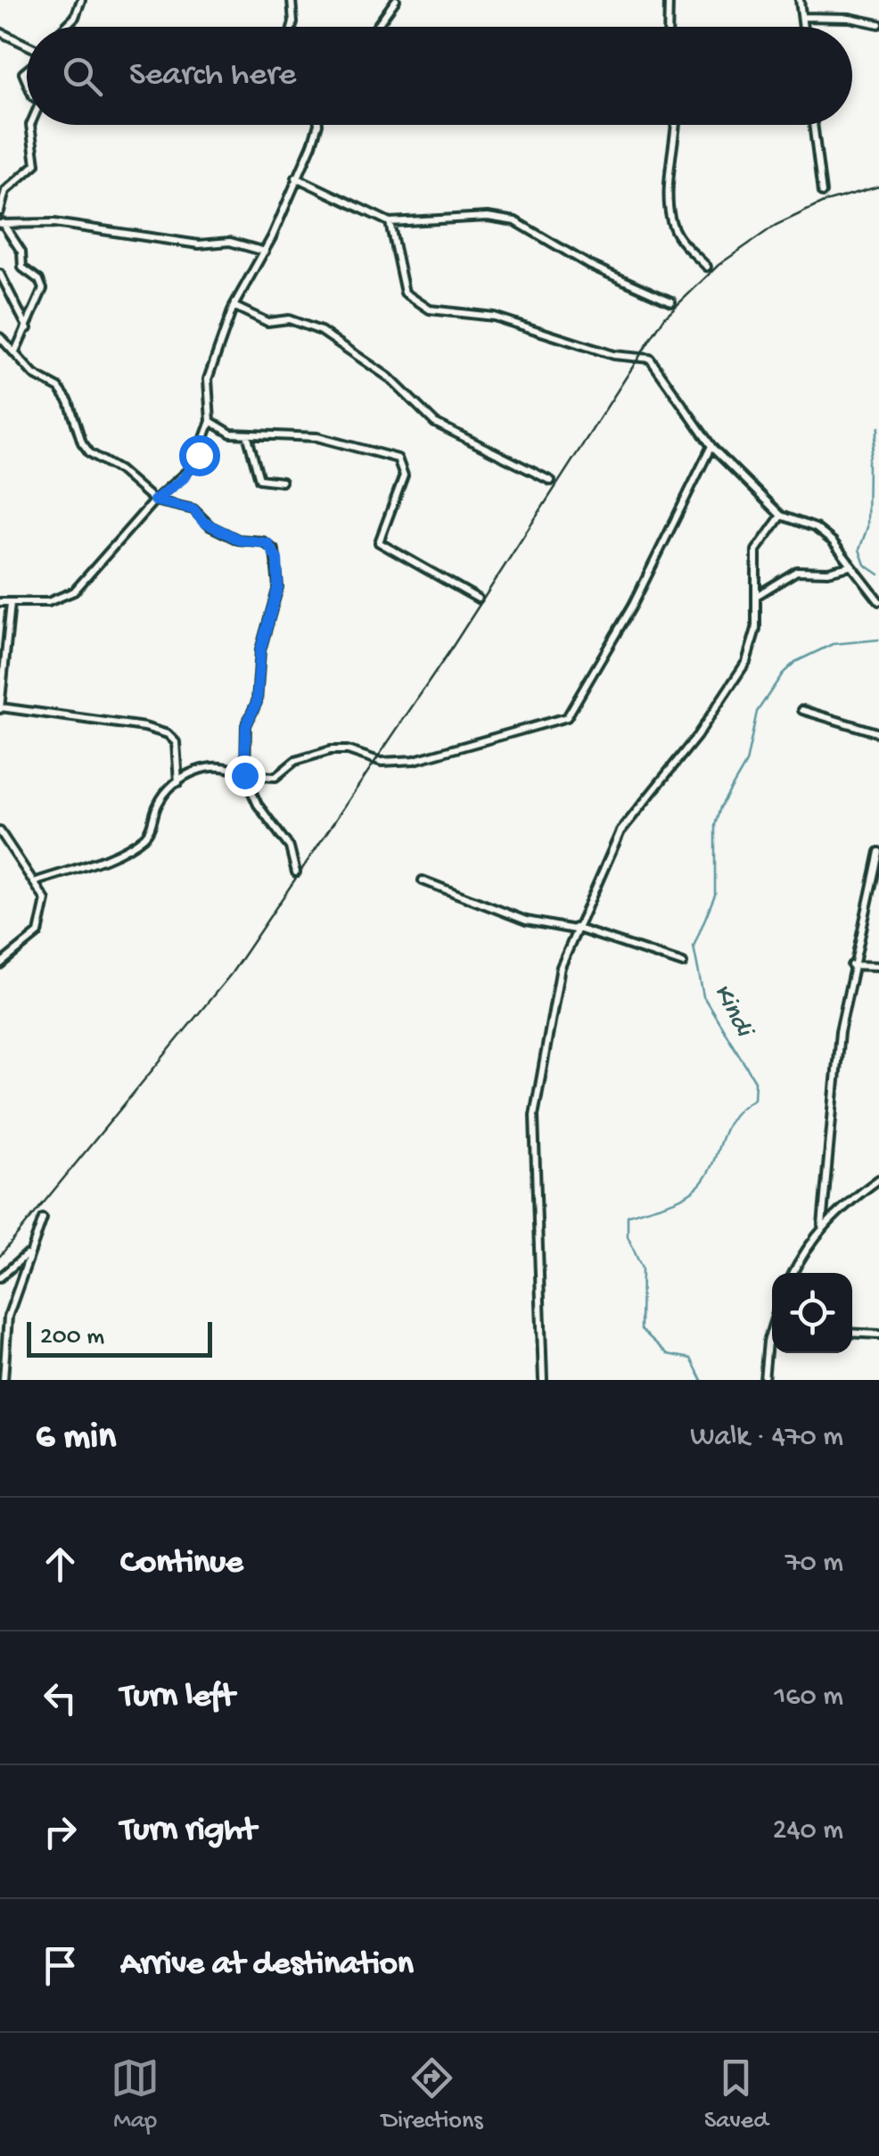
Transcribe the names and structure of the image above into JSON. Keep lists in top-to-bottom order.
{
  "water": ["Kindi"],
  "scale_bar": "200 m",
  "page": {
    "search": "Search here",
    "scale": "200 m",
    "heading": ["6 min", "Walk · 470 m"],
    "list": [
      ["Continue", "70 m"],
      ["Turn left", "160 m"],
      ["Turn right", "240 m"],
      "Arrive at destination"
    ],
    "nav": ["Map", "Directions", "Saved"]
  }
}
